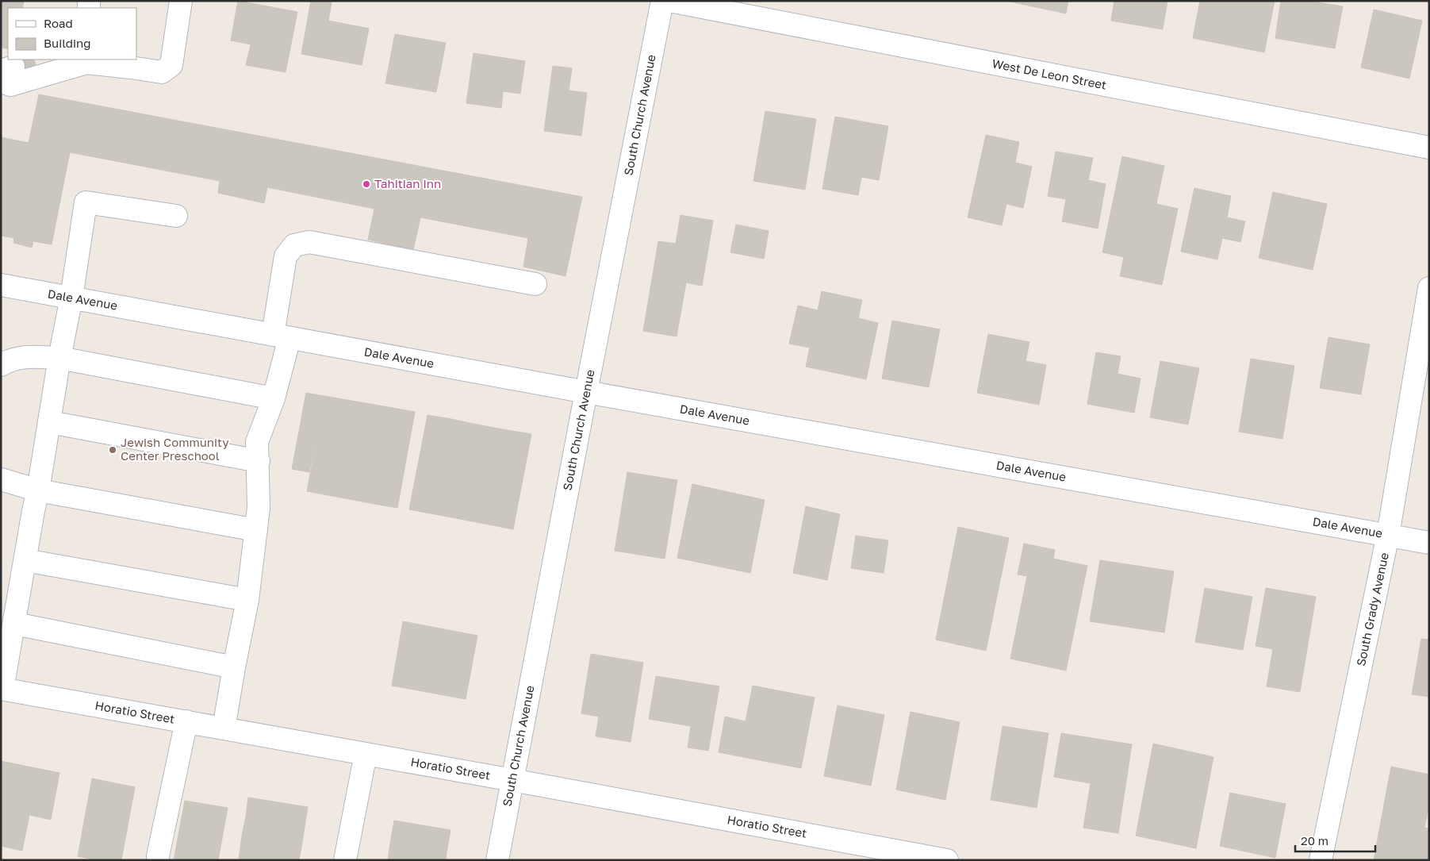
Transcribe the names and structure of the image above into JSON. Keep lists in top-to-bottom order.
{
  "streets": {
    "street": [
      "West De Leon Street",
      "South Church Avenue",
      "Dale Avenue",
      "South Grady Avenue",
      "Horatio Street"
    ]
  },
  "crossings": [
    ["South Church Avenue", "Dale Avenue"],
    ["South Church Avenue", "Horatio Street"],
    ["Dale Avenue", "South Grady Avenue"]
  ],
  "places": ["Tahitian Inn", "Jewish Community Center Preschool"],
  "legend": ["Road", "Building"],
  "scale_bar": "20 m"
}
